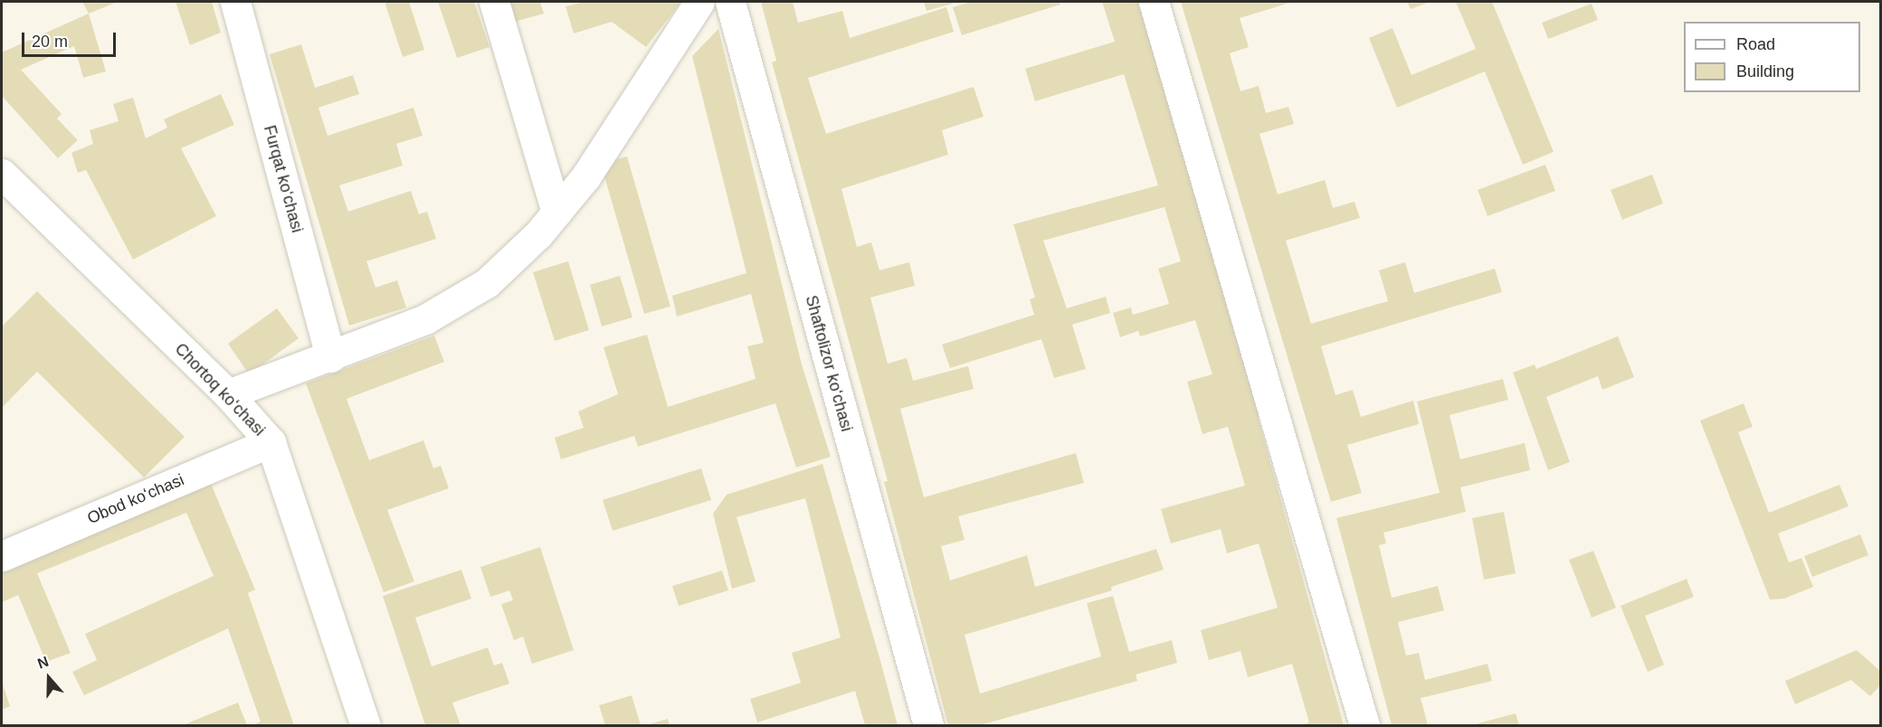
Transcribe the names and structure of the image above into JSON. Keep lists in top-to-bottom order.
{
  "streets": {
    "street": [
      "Furqat koʻchasi",
      "Shaftolizor koʻchasi",
      "Chortoq koʻchasi",
      "Obod koʻchasi"
    ]
  },
  "crossings": [
    ["Chortoq koʻchasi", "Obod koʻchasi"]
  ],
  "legend": ["Road", "Building"],
  "scale_bar": "20 m",
  "north": "top"
}
